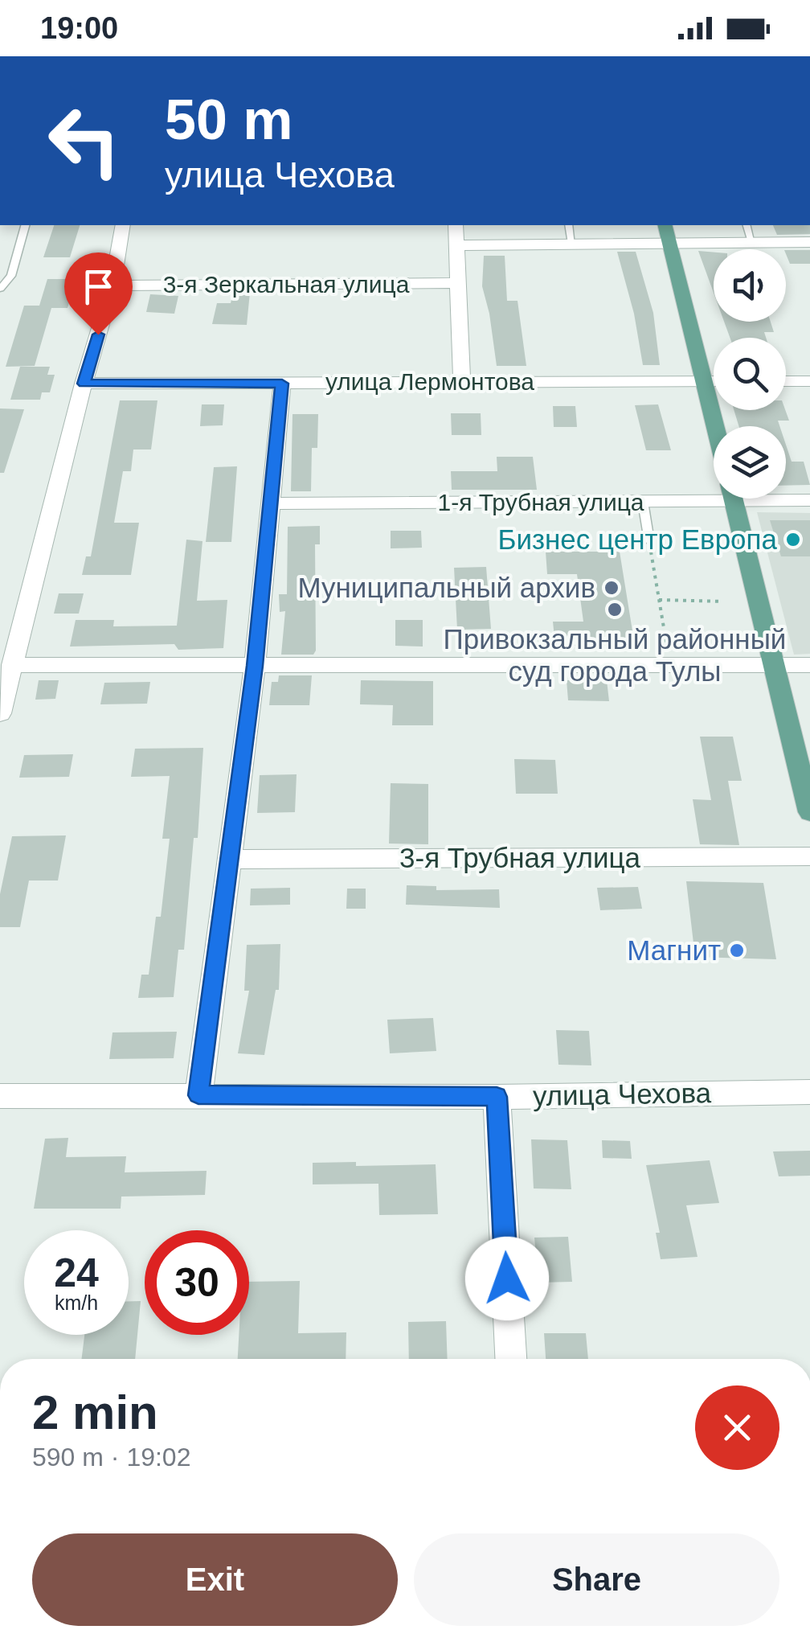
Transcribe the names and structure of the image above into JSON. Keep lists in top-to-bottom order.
{
  "streets": {
    "street": [
      "3-я Зеркальная улица",
      "улица Лермонтова",
      "1-я Трубная улица",
      "3-я Трубная улица",
      "улица Чехова"
    ]
  },
  "places": [
    "Бизнес центр Европа",
    "Муниципальный архив",
    "Привокзальный районный суд города Тулы",
    "Магнит"
  ],
  "page": {
    "status": "19:00",
    "turn": ["50 m", "улица Чехова"],
    "speed": "24 km/h",
    "limit": "30",
    "heading": ["2 min", "590 m · 19:02"],
    "buttons": ["Exit", "Share"]
  }
}
